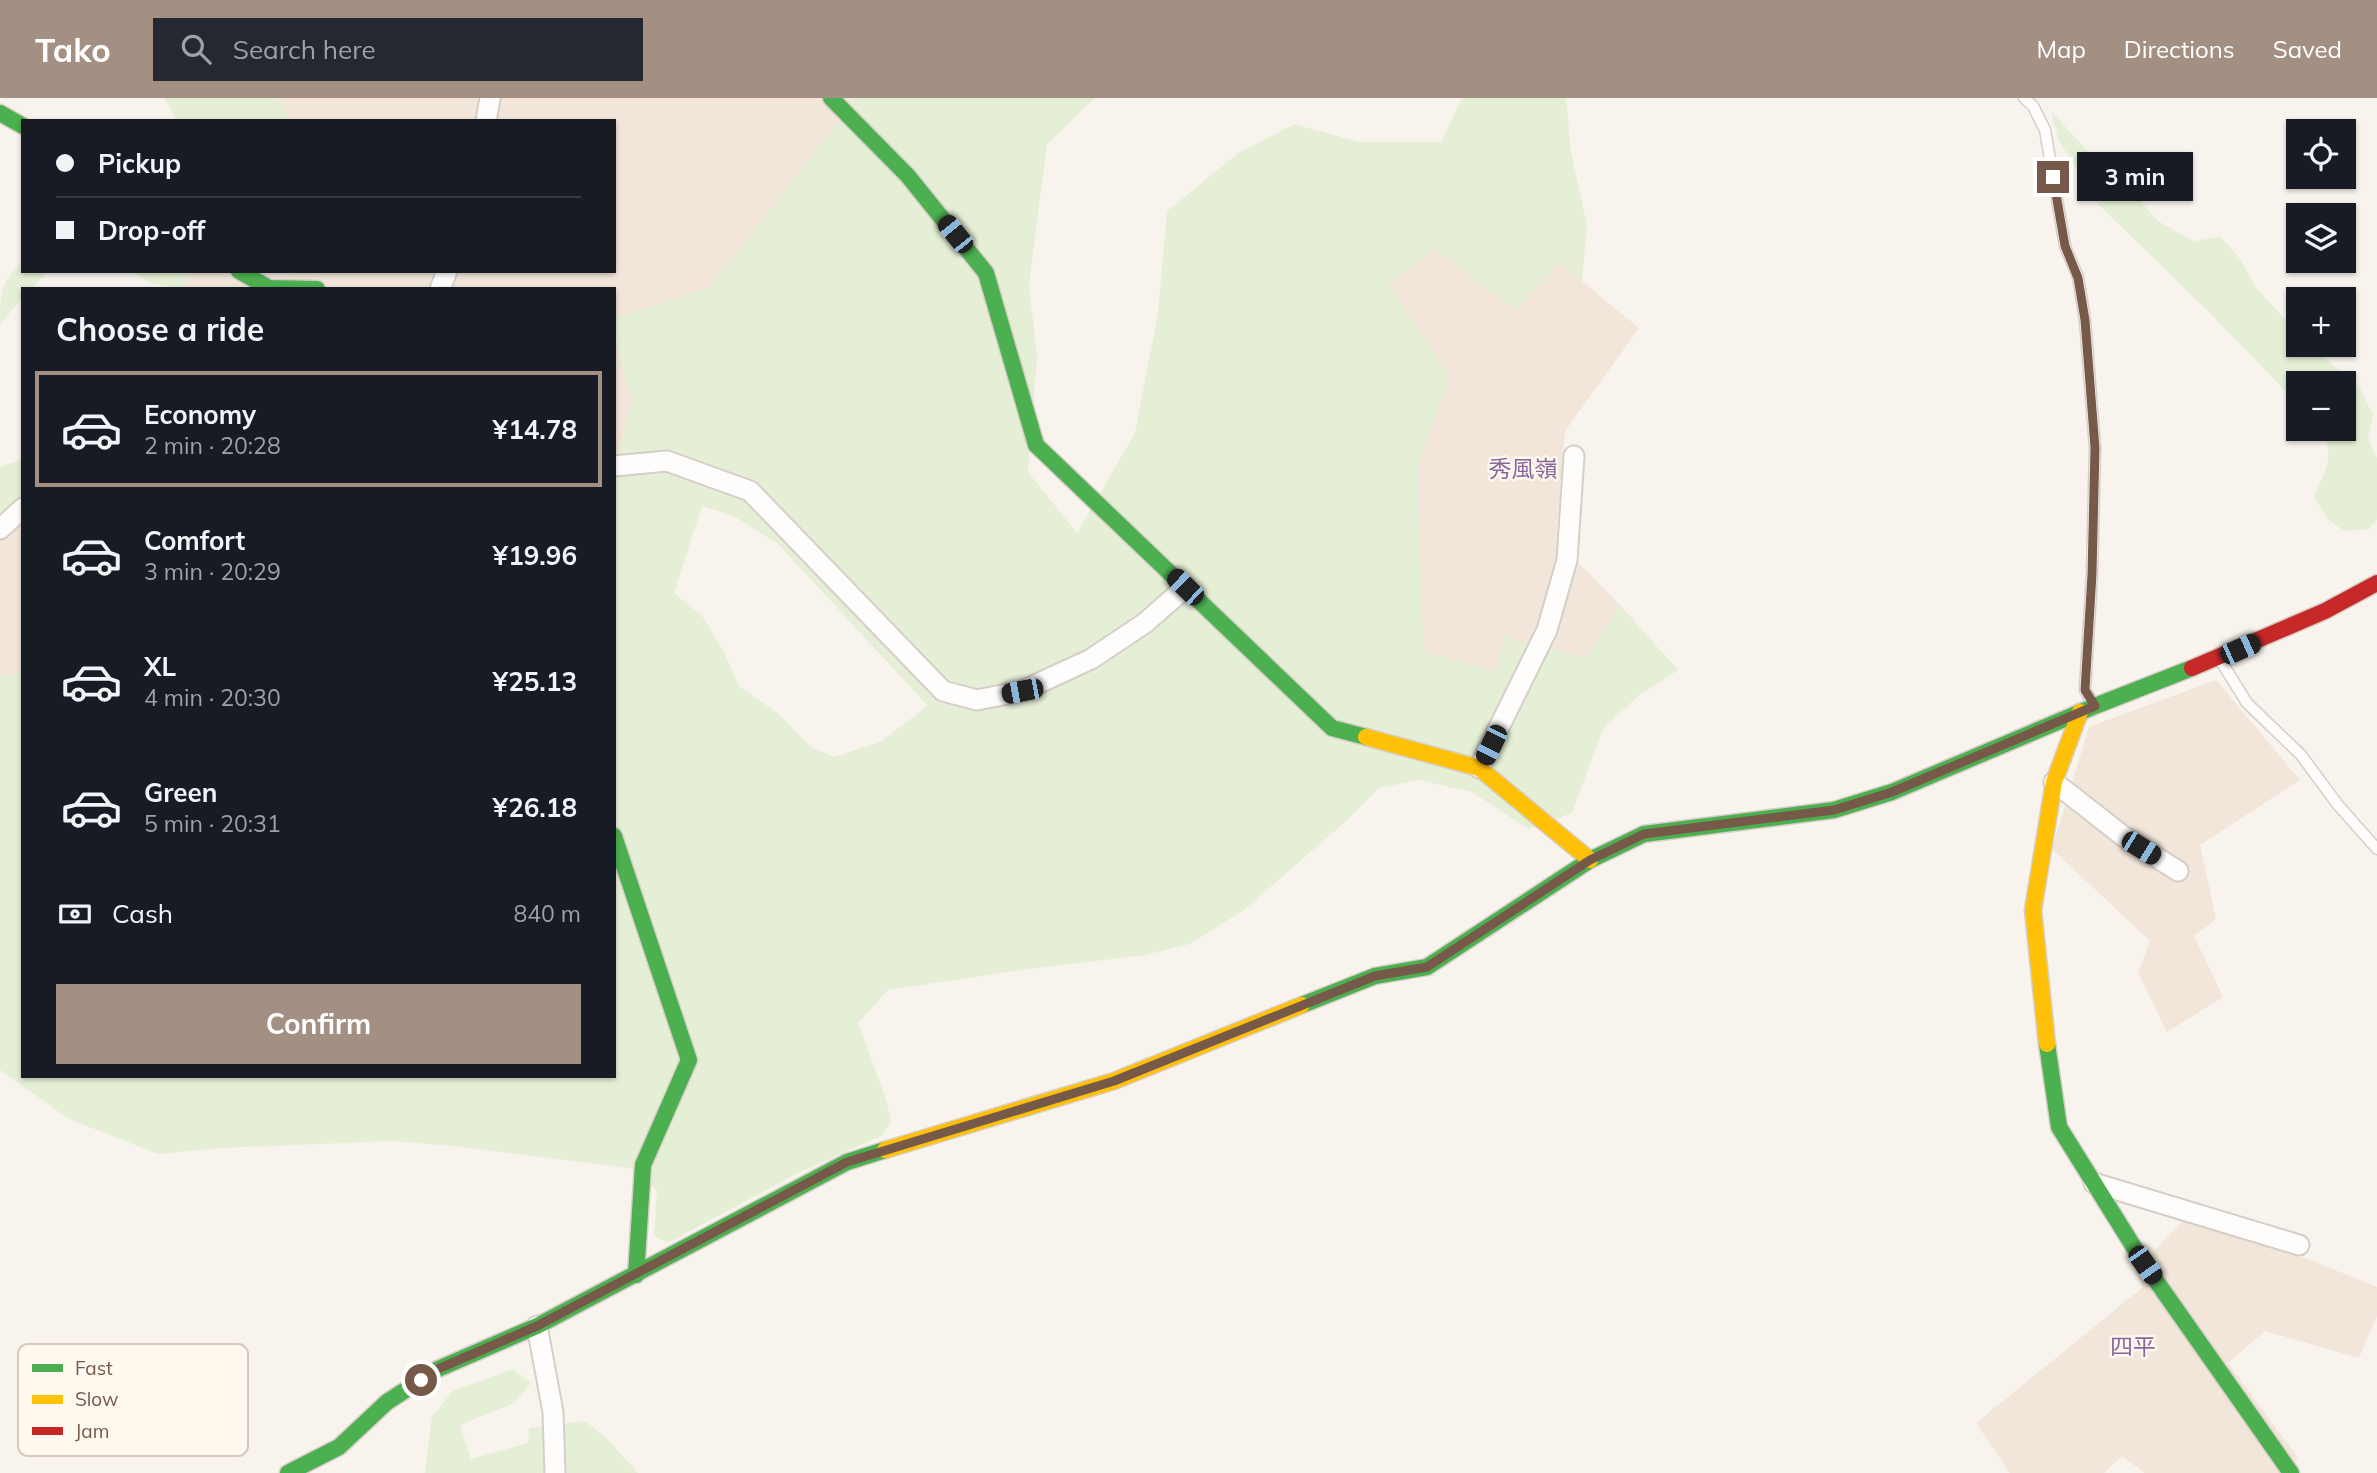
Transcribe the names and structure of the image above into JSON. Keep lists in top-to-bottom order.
{
  "districts": ["秀風嶺", "四平"],
  "legend": ["Fast", "Slow", "Jam"],
  "page": {
    "header": "Tako",
    "search": "Search here",
    "nav": ["Map", "Directions", "Saved"],
    "map_buttons": ["+", "−"],
    "banner": ["Pickup", "Drop-off"],
    "bubble": "3 min",
    "heading": "Choose a ride",
    "list": [
      {
        "name": "Economy",
        "note": "2 min · 20:28",
        "value": "¥14.78"
      },
      {
        "name": "Comfort",
        "note": "3 min · 20:29",
        "value": "¥19.96"
      },
      {
        "name": "XL",
        "note": "4 min · 20:30",
        "value": "¥25.13"
      },
      {
        "name": "Green",
        "note": "5 min · 20:31",
        "value": "¥26.18"
      }
    ],
    "pay": ["Cash", "840 m"],
    "buttons": "Confirm"
  }
}
